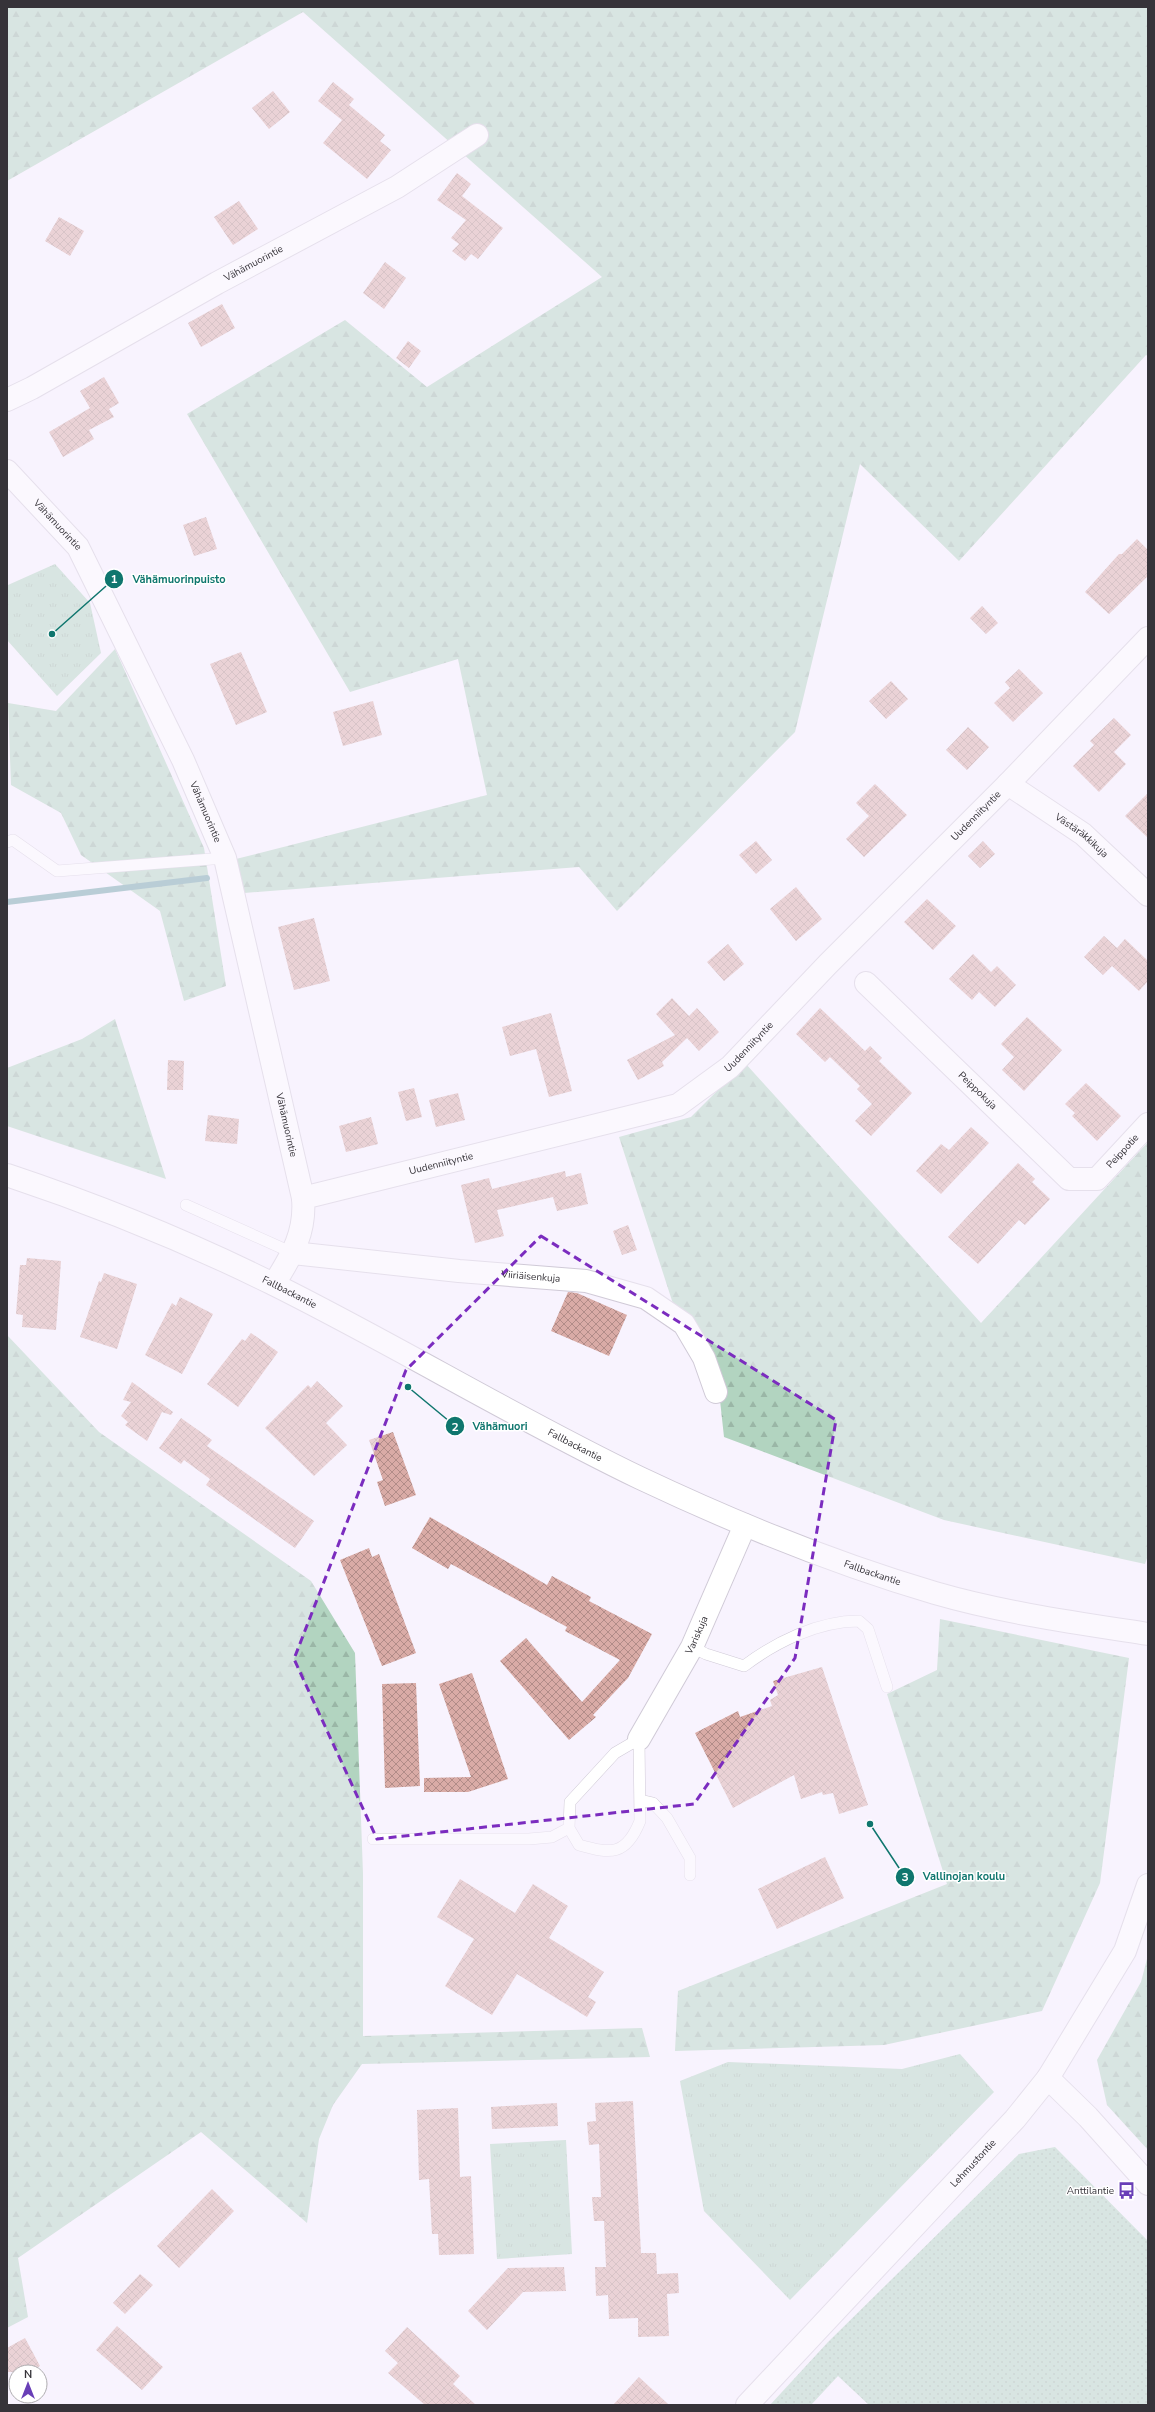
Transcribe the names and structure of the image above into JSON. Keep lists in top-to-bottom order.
{
  "streets": {
    "street": [
      "Vähämuorintie",
      "Uudenniityntie",
      "Västäräkkikuja",
      "Peippokuja",
      "Peippotie",
      "Viiriäisenkuja",
      "Fallbackantie",
      "Variskuja",
      "Lehmustontie"
    ]
  },
  "crossings": [
    ["Vähämuorintie", "Uudenniityntie"],
    ["Uudenniityntie", "Västäräkkikuja"],
    ["Peippokuja", "Peippotie"],
    ["Fallbackantie", "Variskuja"]
  ],
  "places": {
    "other": ["Vähämuorinpuisto", "Vähämuori", "Vallinojan koulu"],
    "bus stop": ["Anttilantie"]
  },
  "north": "top"
}
